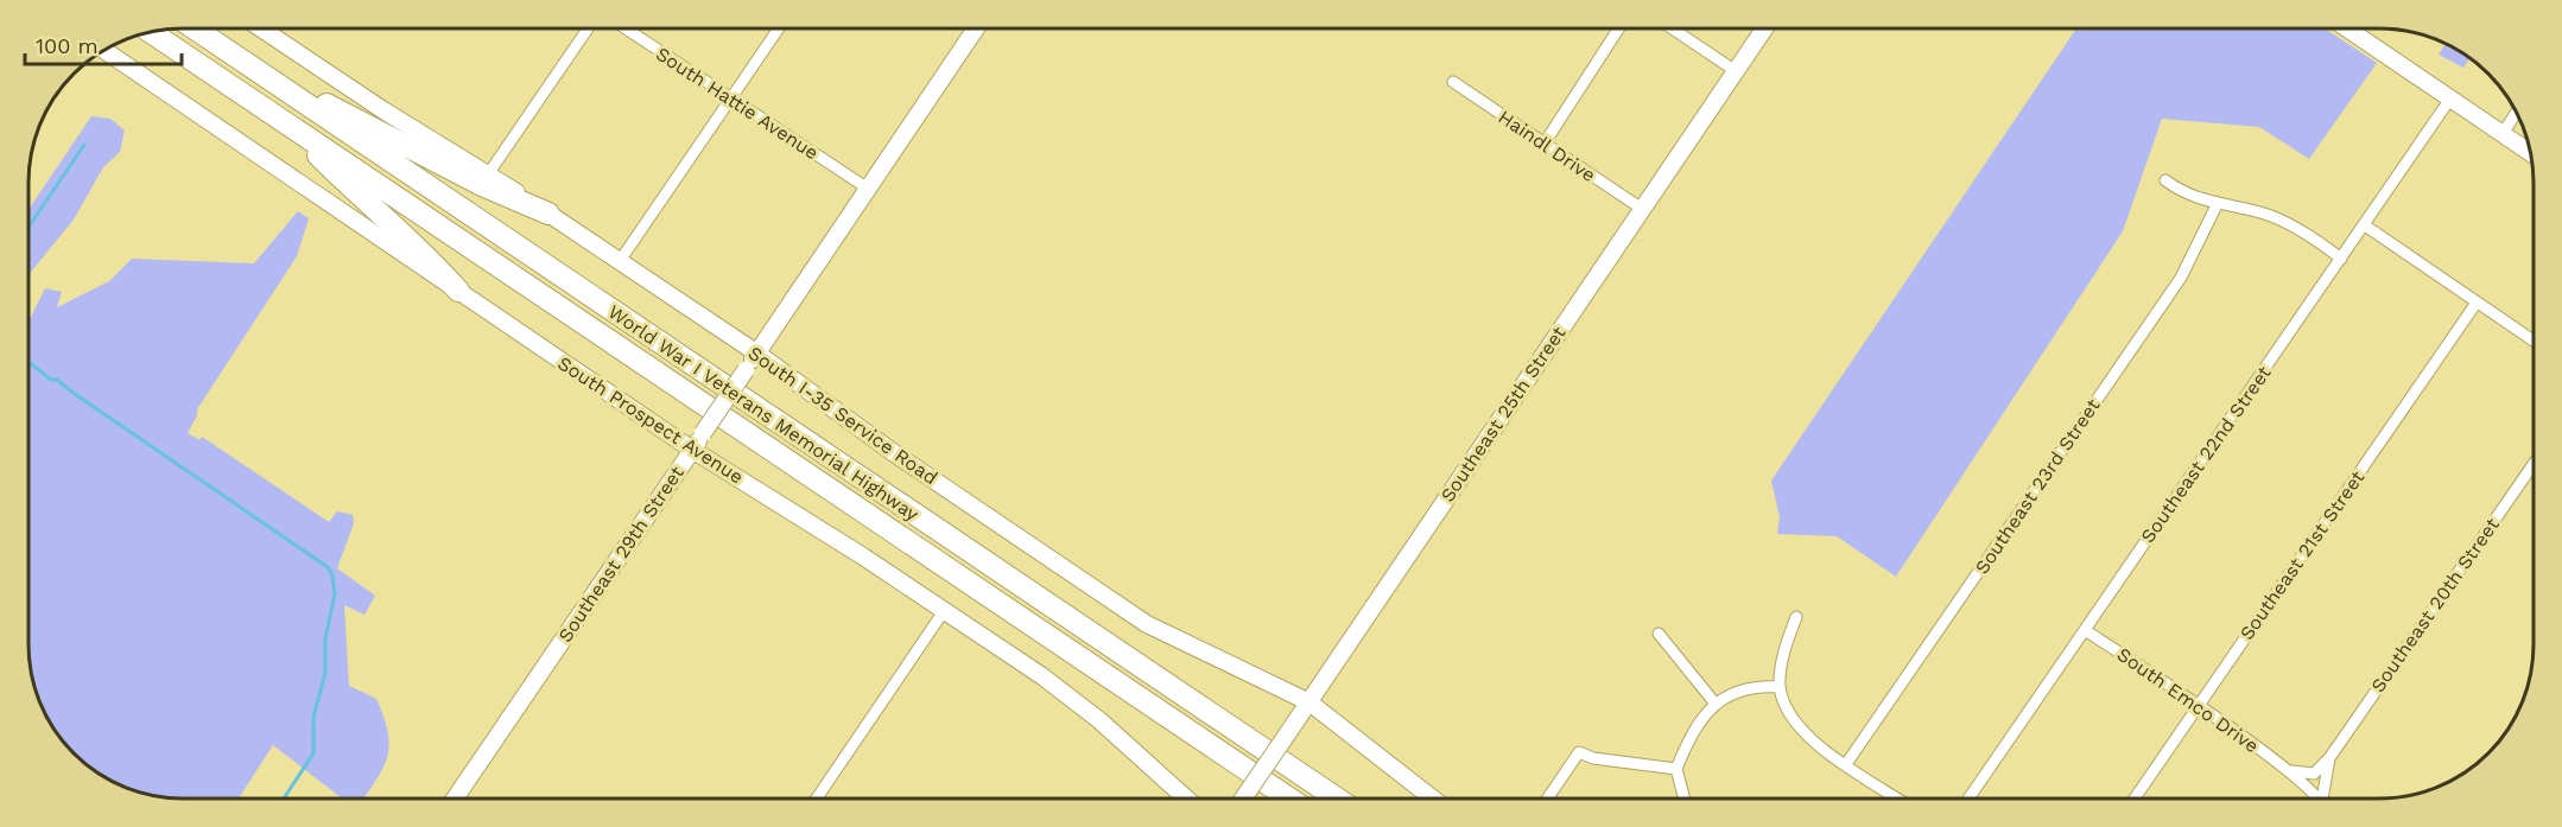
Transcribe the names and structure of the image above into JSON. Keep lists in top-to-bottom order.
{
  "streets": {
    "highway": ["World War I Veterans Memorial Highway"],
    "main road": [
      "Southeast 25th Street",
      "South I-35 Service Road",
      "South Prospect Avenue",
      "Southeast 29th Street"
    ],
    "street": [
      "South Hattie Avenue",
      "Haindl Drive",
      "Southeast 22nd Street",
      "Southeast 23rd Street",
      "Southeast 21st Street",
      "Southeast 20th Street",
      "South Emco Drive"
    ]
  },
  "crossings": [
    ["South Hattie Avenue", "Southeast 29th Street"],
    ["Haindl Drive", "Southeast 25th Street"],
    ["Southeast 25th Street", "South I-35 Service Road"],
    ["South I-35 Service Road", "Southeast 29th Street"],
    ["South Prospect Avenue", "Southeast 29th Street"],
    ["Southeast 22nd Street", "South Emco Drive"],
    ["Southeast 21st Street", "South Emco Drive"],
    ["Southeast 20th Street", "South Emco Drive"]
  ],
  "scale_bar": "100 m"
}
